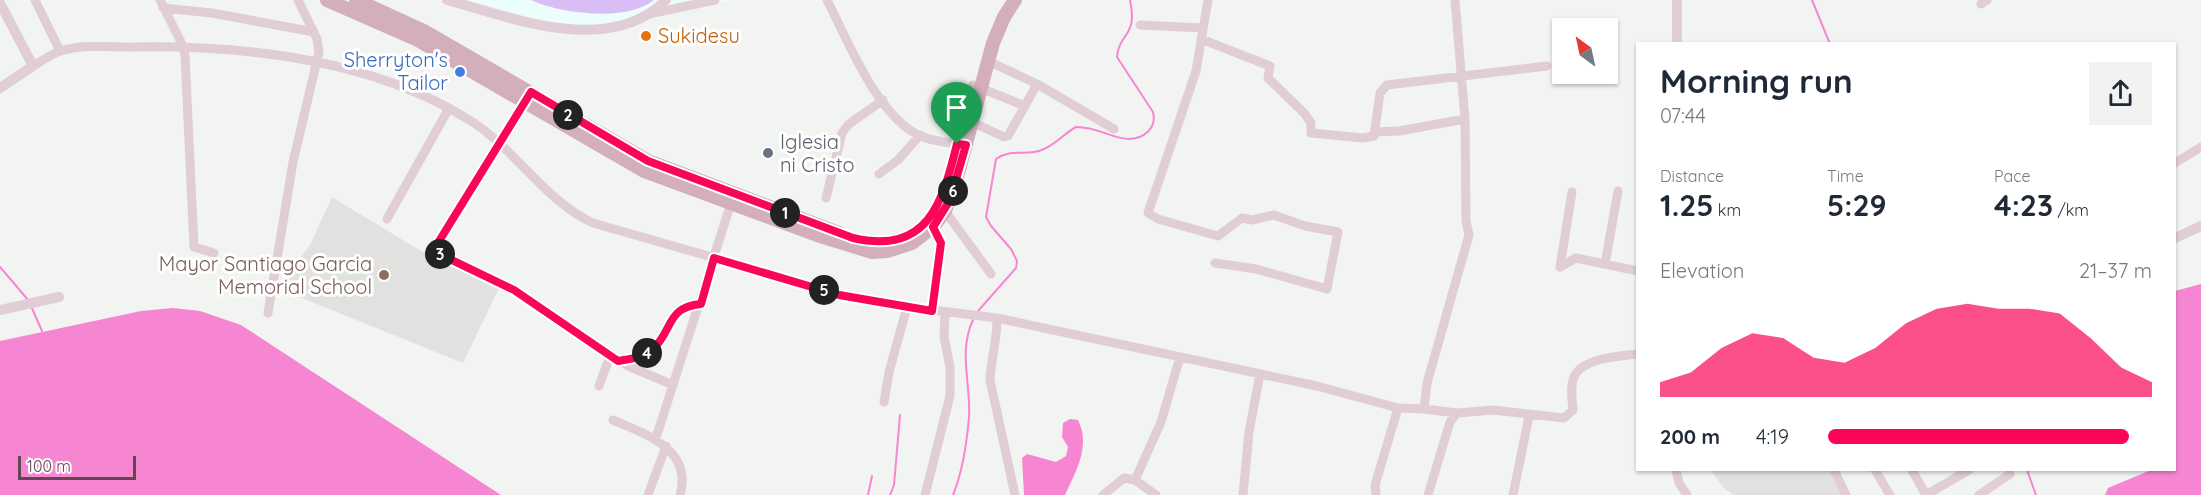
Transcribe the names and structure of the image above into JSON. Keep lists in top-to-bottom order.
{
  "places": [
    "Sukidesu",
    "Sherryton's Tailor",
    "Iglesia ni Cristo",
    "Mayor Santiago Garcia Memorial School"
  ],
  "scale_bar": "100 m",
  "north": "top left",
  "page": {
    "heading": ["Morning run", "07:44"],
    "pins": [
      "2",
      "6",
      "1",
      "3",
      "5",
      "4"
    ],
    "stats": [
      ["Distance", "1.25 km"],
      ["Time", "5:29"],
      ["Pace", "4:23 /km"]
    ],
    "chart": ["Elevation", "21–37 m"],
    "list": [
      {
        "name": "200 m",
        "note": "4:19"
      }
    ],
    "scale": "100 m"
  }
}
